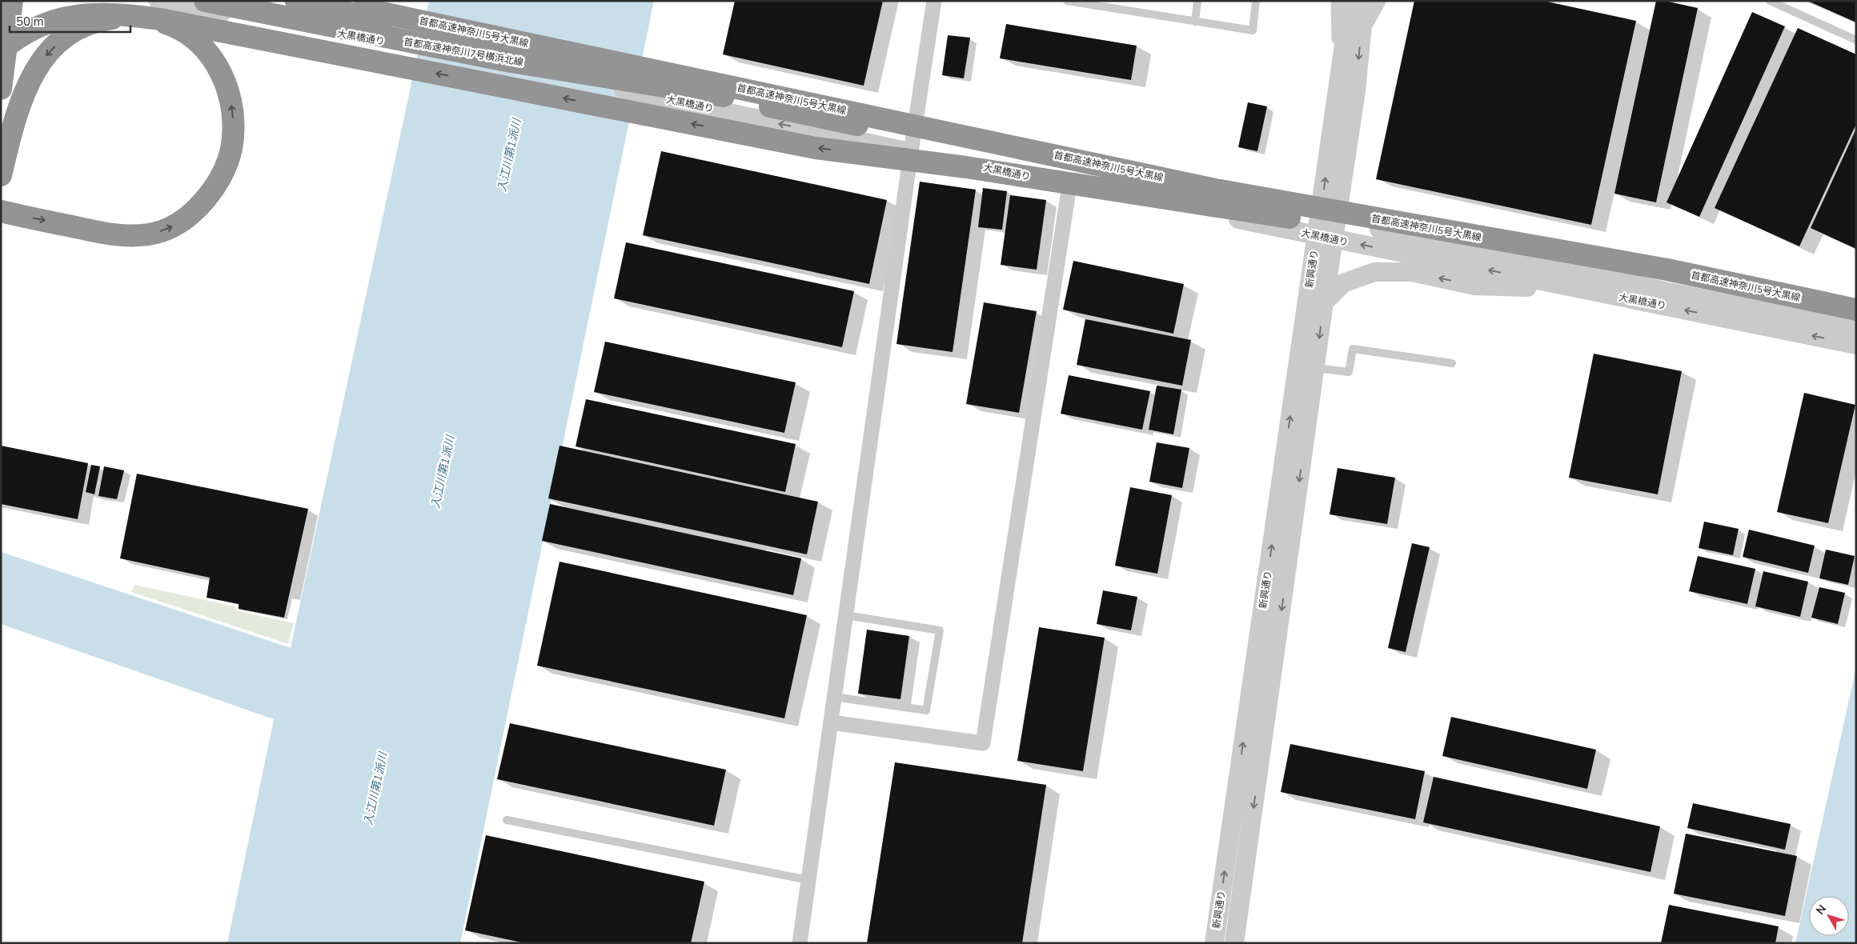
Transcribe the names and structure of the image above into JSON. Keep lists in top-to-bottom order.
{
  "streets": {
    "highway": ["首都高速神奈川5号大黒線", "首都高速神奈川7号横浜北線"],
    "street": ["大黒橋通り", "新興通り"]
  },
  "crossings": [
    ["首都高速神奈川5号大黒線", "大黒橋通り"],
    ["首都高速神奈川5号大黒線", "首都高速神奈川7号横浜北線"],
    ["首都高速神奈川5号大黒線", "新興通り"],
    ["大黒橋通り", "新興通り"]
  ],
  "water": ["入江川第1派川"],
  "scale_bar": "50 m",
  "north": "top left"
}
